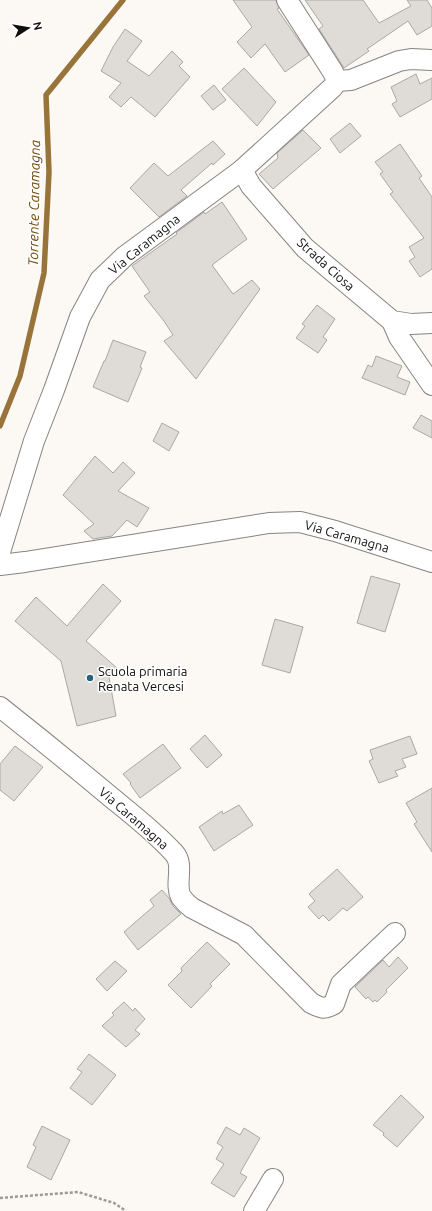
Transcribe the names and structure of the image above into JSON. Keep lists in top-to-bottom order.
{
  "streets": {
    "street": ["Via Caramagna", "Strada Ciosa"]
  },
  "crossings": [
    ["Via Caramagna", "Strada Ciosa"]
  ],
  "water": ["Torrente Caramagna"],
  "places": ["Scuola primaria Renata Vercesi"],
  "north": "right"
}
